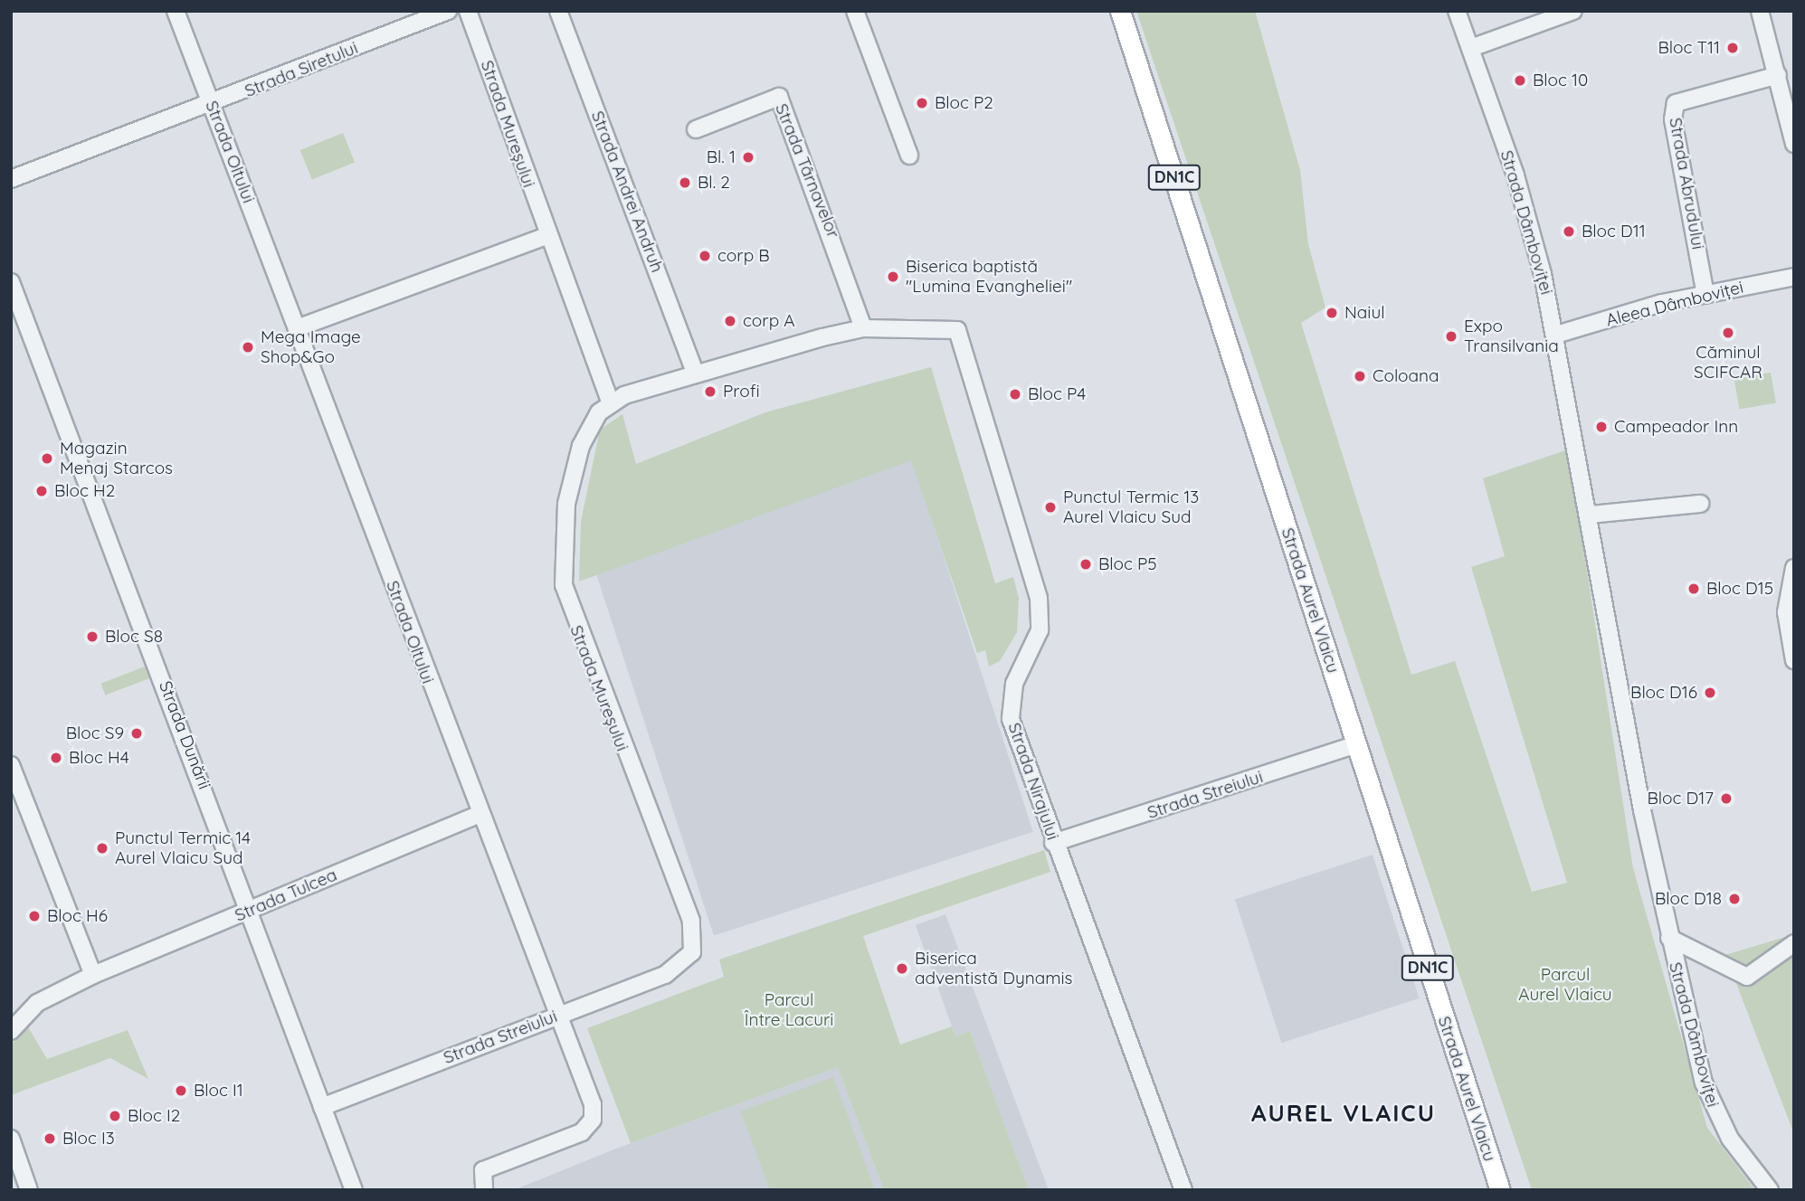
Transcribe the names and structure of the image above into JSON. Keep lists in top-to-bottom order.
{
  "streets": {
    "main road": ["DN1C", "Strada Aurel Vlaicu"],
    "street": [
      "Strada Siretului",
      "Strada Mureșului",
      "Strada Oltului",
      "Strada Târnavelor",
      "Strada Abrudului",
      "Strada Andrei Andruh",
      "Strada Dâmboviței",
      "Aleea Dâmboviței",
      "Strada Dunării",
      "Strada Nirajului",
      "Strada Streiului",
      "Strada Tulcea"
    ]
  },
  "crossings": [
    ["Strada Siretului", "Strada Oltului"],
    ["Strada Mureșului", "Strada Streiului"],
    ["Strada Oltului", "Strada Streiului"],
    ["Strada Oltului", "Strada Tulcea"],
    ["Strada Târnavelor", "Strada Nirajului"],
    ["Strada Abrudului", "Aleea Dâmboviței"],
    ["Strada Dâmboviței", "Aleea Dâmboviței"],
    ["Strada Aurel Vlaicu", "Strada Streiului"],
    ["Strada Dunării", "Strada Streiului"],
    ["Strada Dunării", "Strada Tulcea"],
    ["Strada Nirajului", "Strada Streiului"]
  ],
  "districts": ["AUREL VLAICU"],
  "parks": ["Parcul Aurel Vlaicu", "Parcul Între Lacuri"],
  "places": [
    "Bloc T11",
    "Bloc 10",
    "Bloc P2",
    "Bl. 1",
    "Bl. 2",
    "Bloc D11",
    "corp B",
    "Biserica baptistă \"Lumina Evangheliei\"",
    "Naiul",
    "corp A",
    "Căminul SCIFCAR",
    "Expo Transilvania",
    "Mega Image Shop&Go",
    "Coloana",
    "Profi",
    "Bloc P4",
    "Campeador Inn",
    "Magazin Menaj Starcos",
    "Bloc H2",
    "Punctul Termic 13 Aurel Vlaicu Sud",
    "Bloc P5",
    "Bloc D15",
    "Bloc S8",
    "Bloc D16",
    "Bloc S9",
    "Bloc H4",
    "Bloc D17",
    "Punctul Termic 14 Aurel Vlaicu Sud",
    "Bloc D18",
    "Bloc H6",
    "Biserica adventistă Dynamis",
    "Bloc I1",
    "Bloc I2",
    "Bloc I3"
  ]
}
